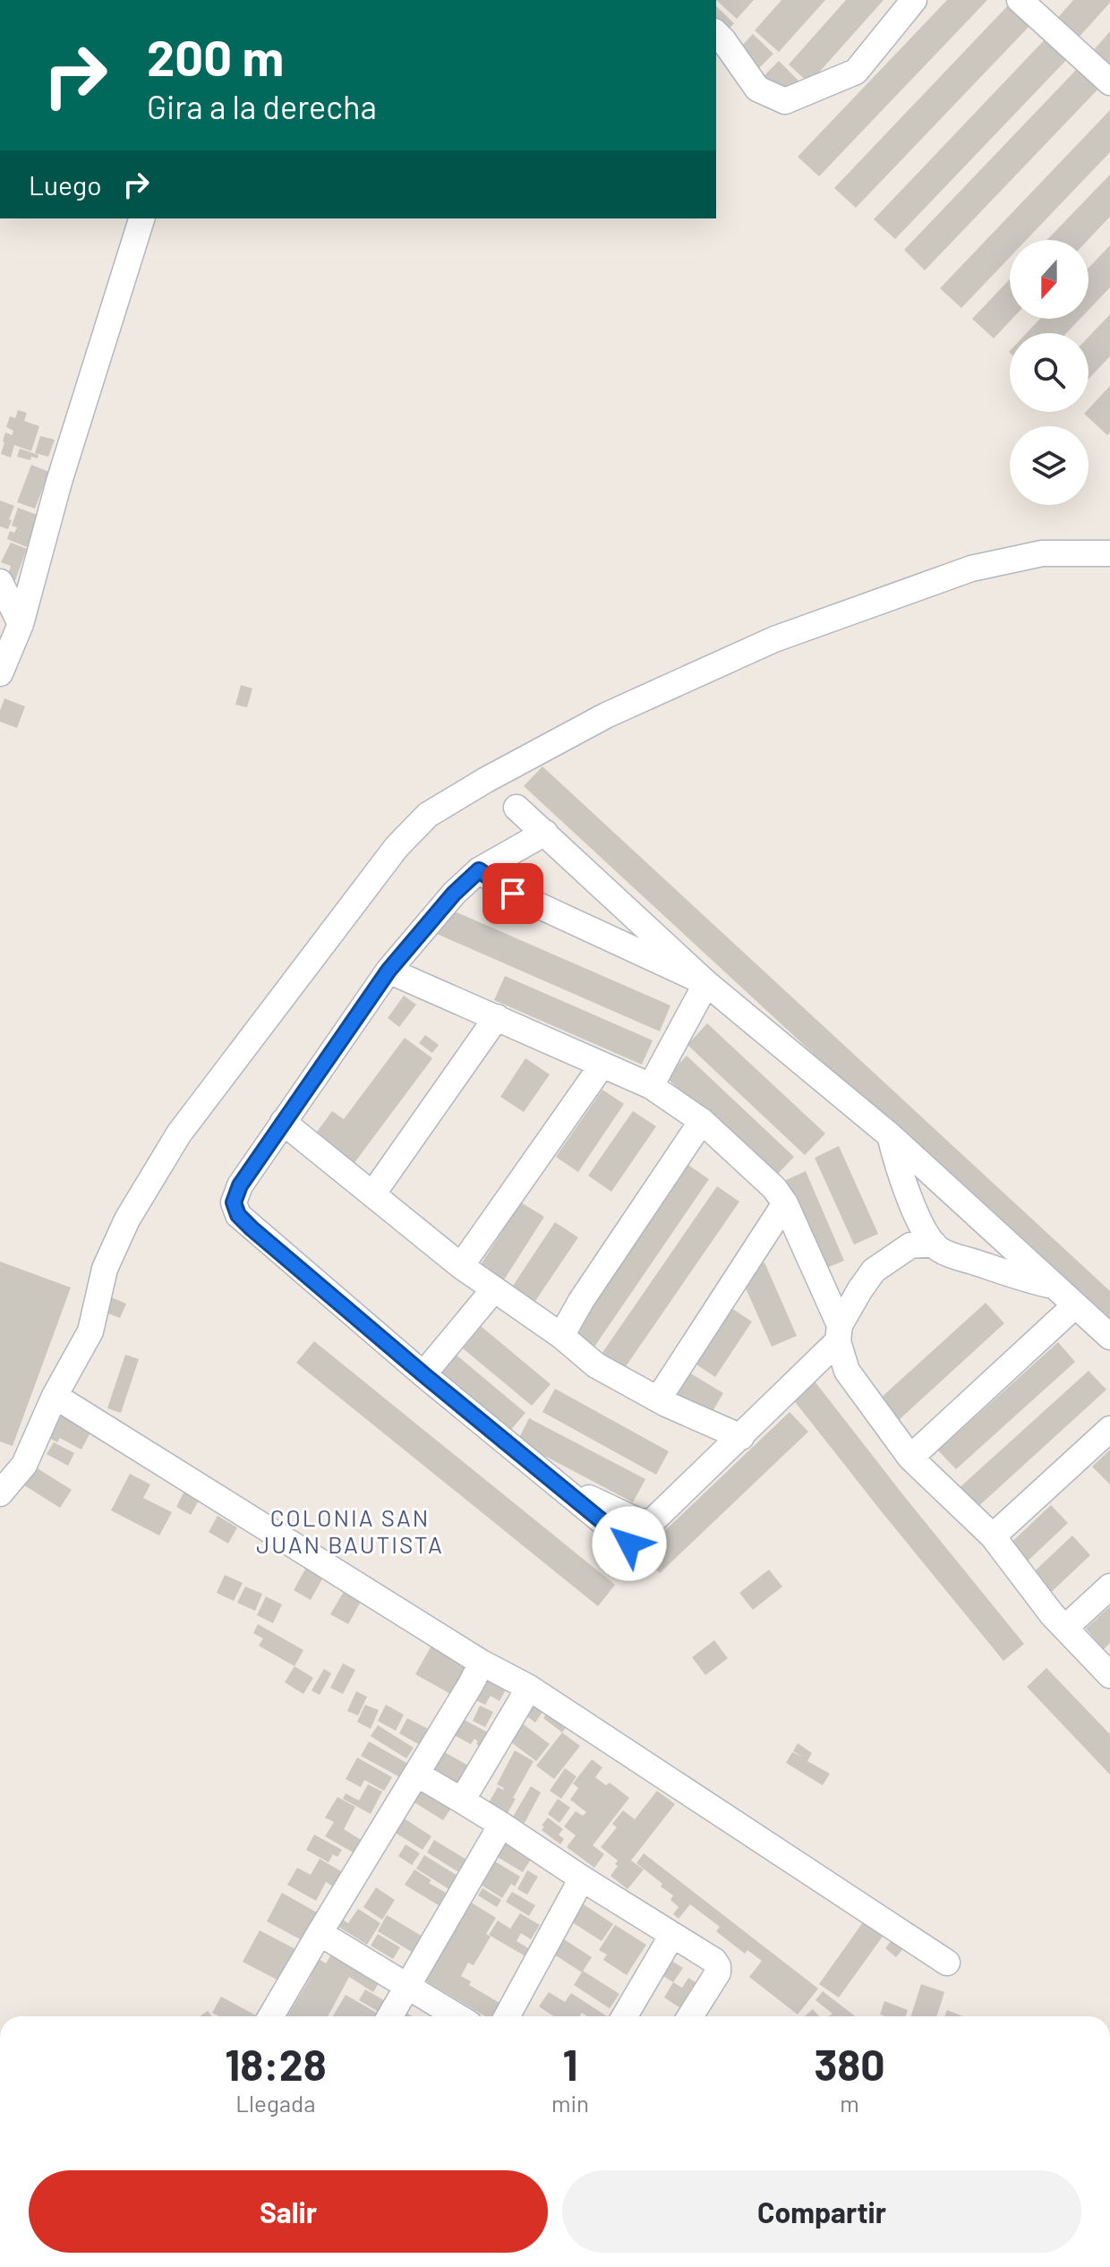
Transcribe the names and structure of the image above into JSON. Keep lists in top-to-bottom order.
{
  "districts": ["COLONIA SAN JUAN BAUTISTA"],
  "north": "bottom",
  "page": {
    "turn": ["200 m", "Gira a la derecha"],
    "then": "Luego",
    "eta": [
      "18:28",
      "Llegada",
      "1",
      "min",
      "380",
      "m"
    ],
    "buttons": ["Salir", "Compartir"]
  }
}
